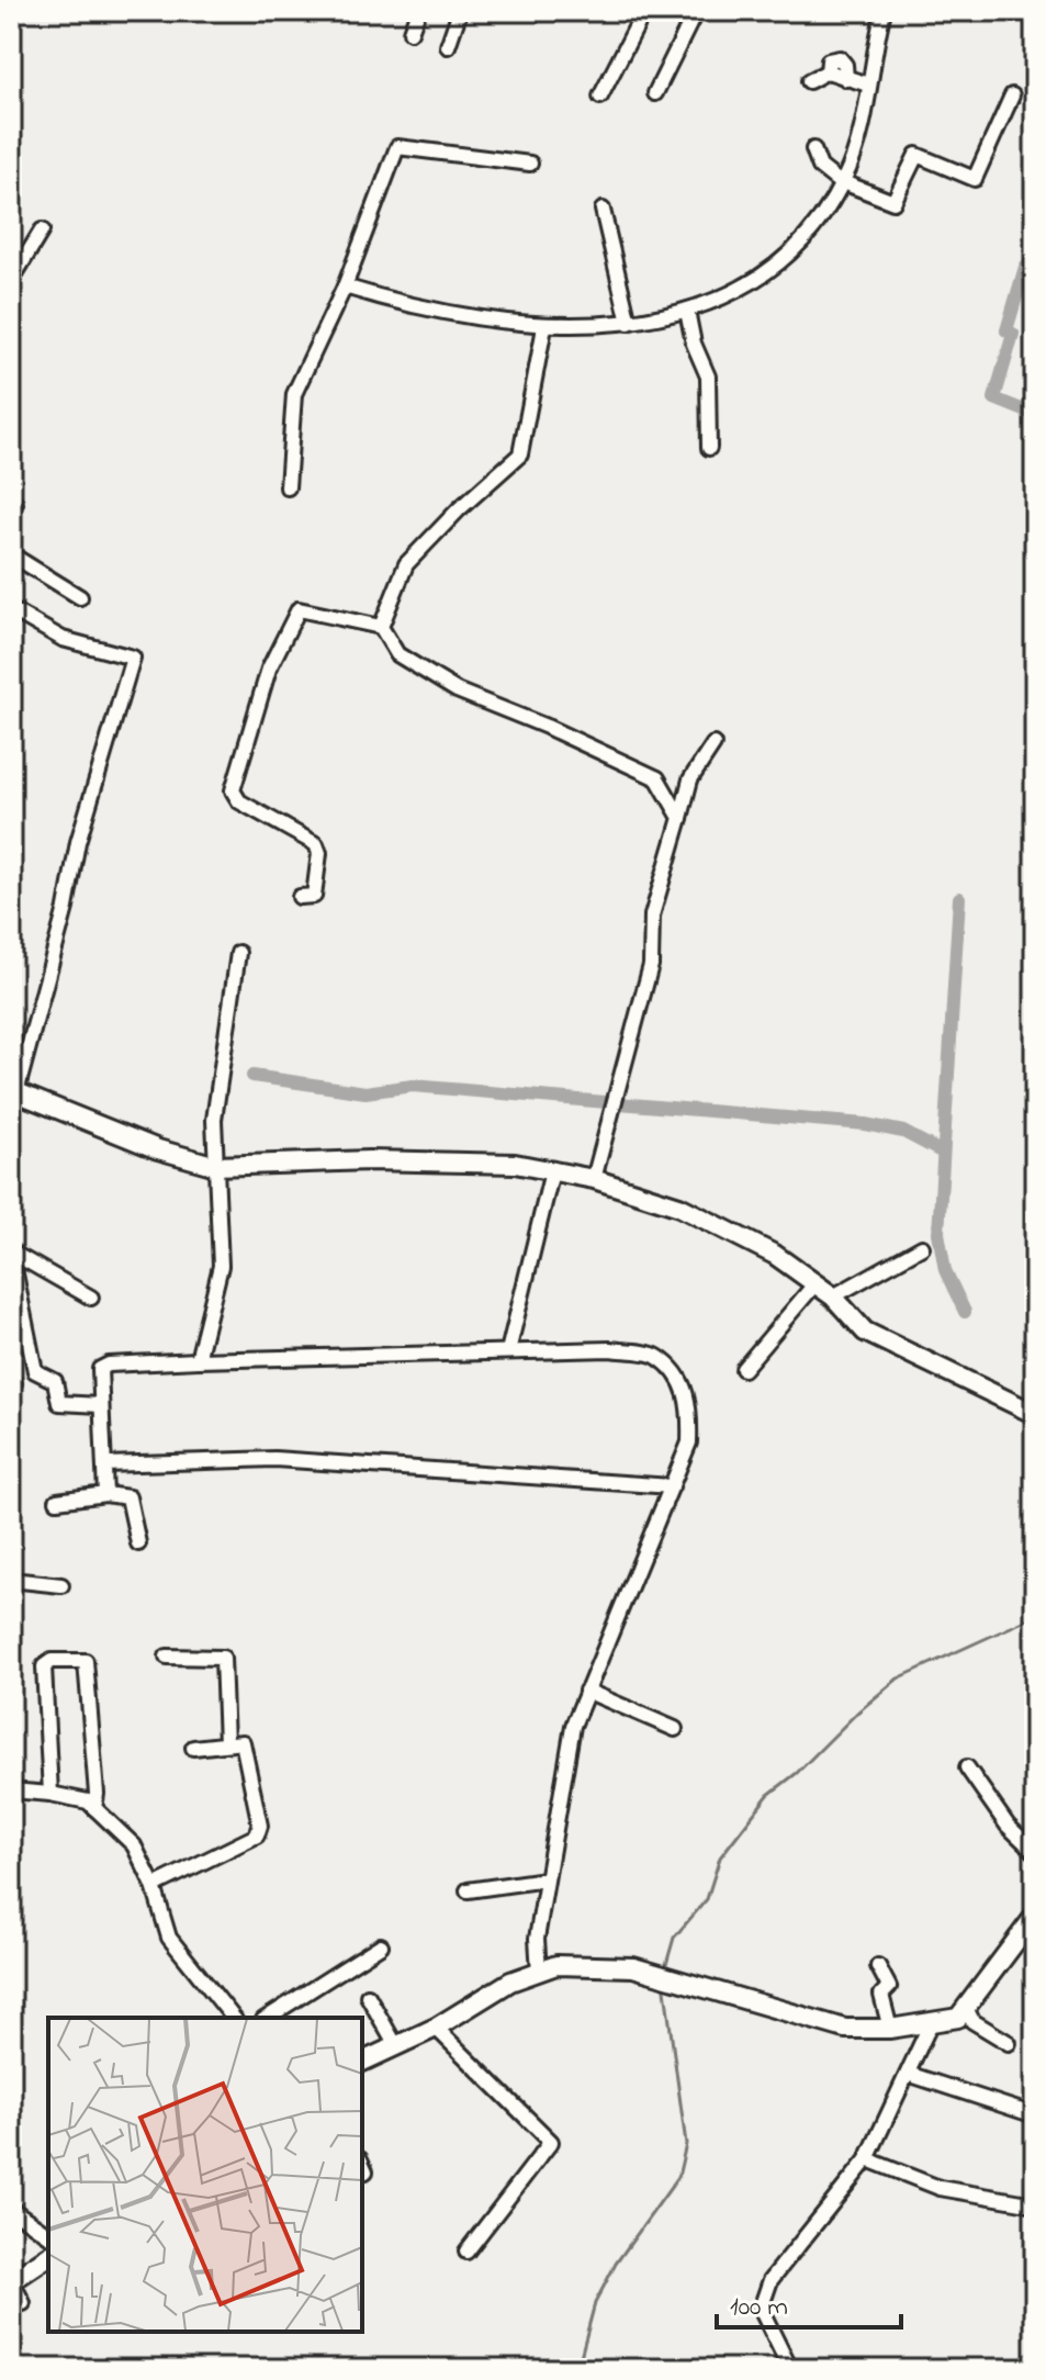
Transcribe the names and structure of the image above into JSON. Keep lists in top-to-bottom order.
{
  "scale_bar": "100 m"
}
